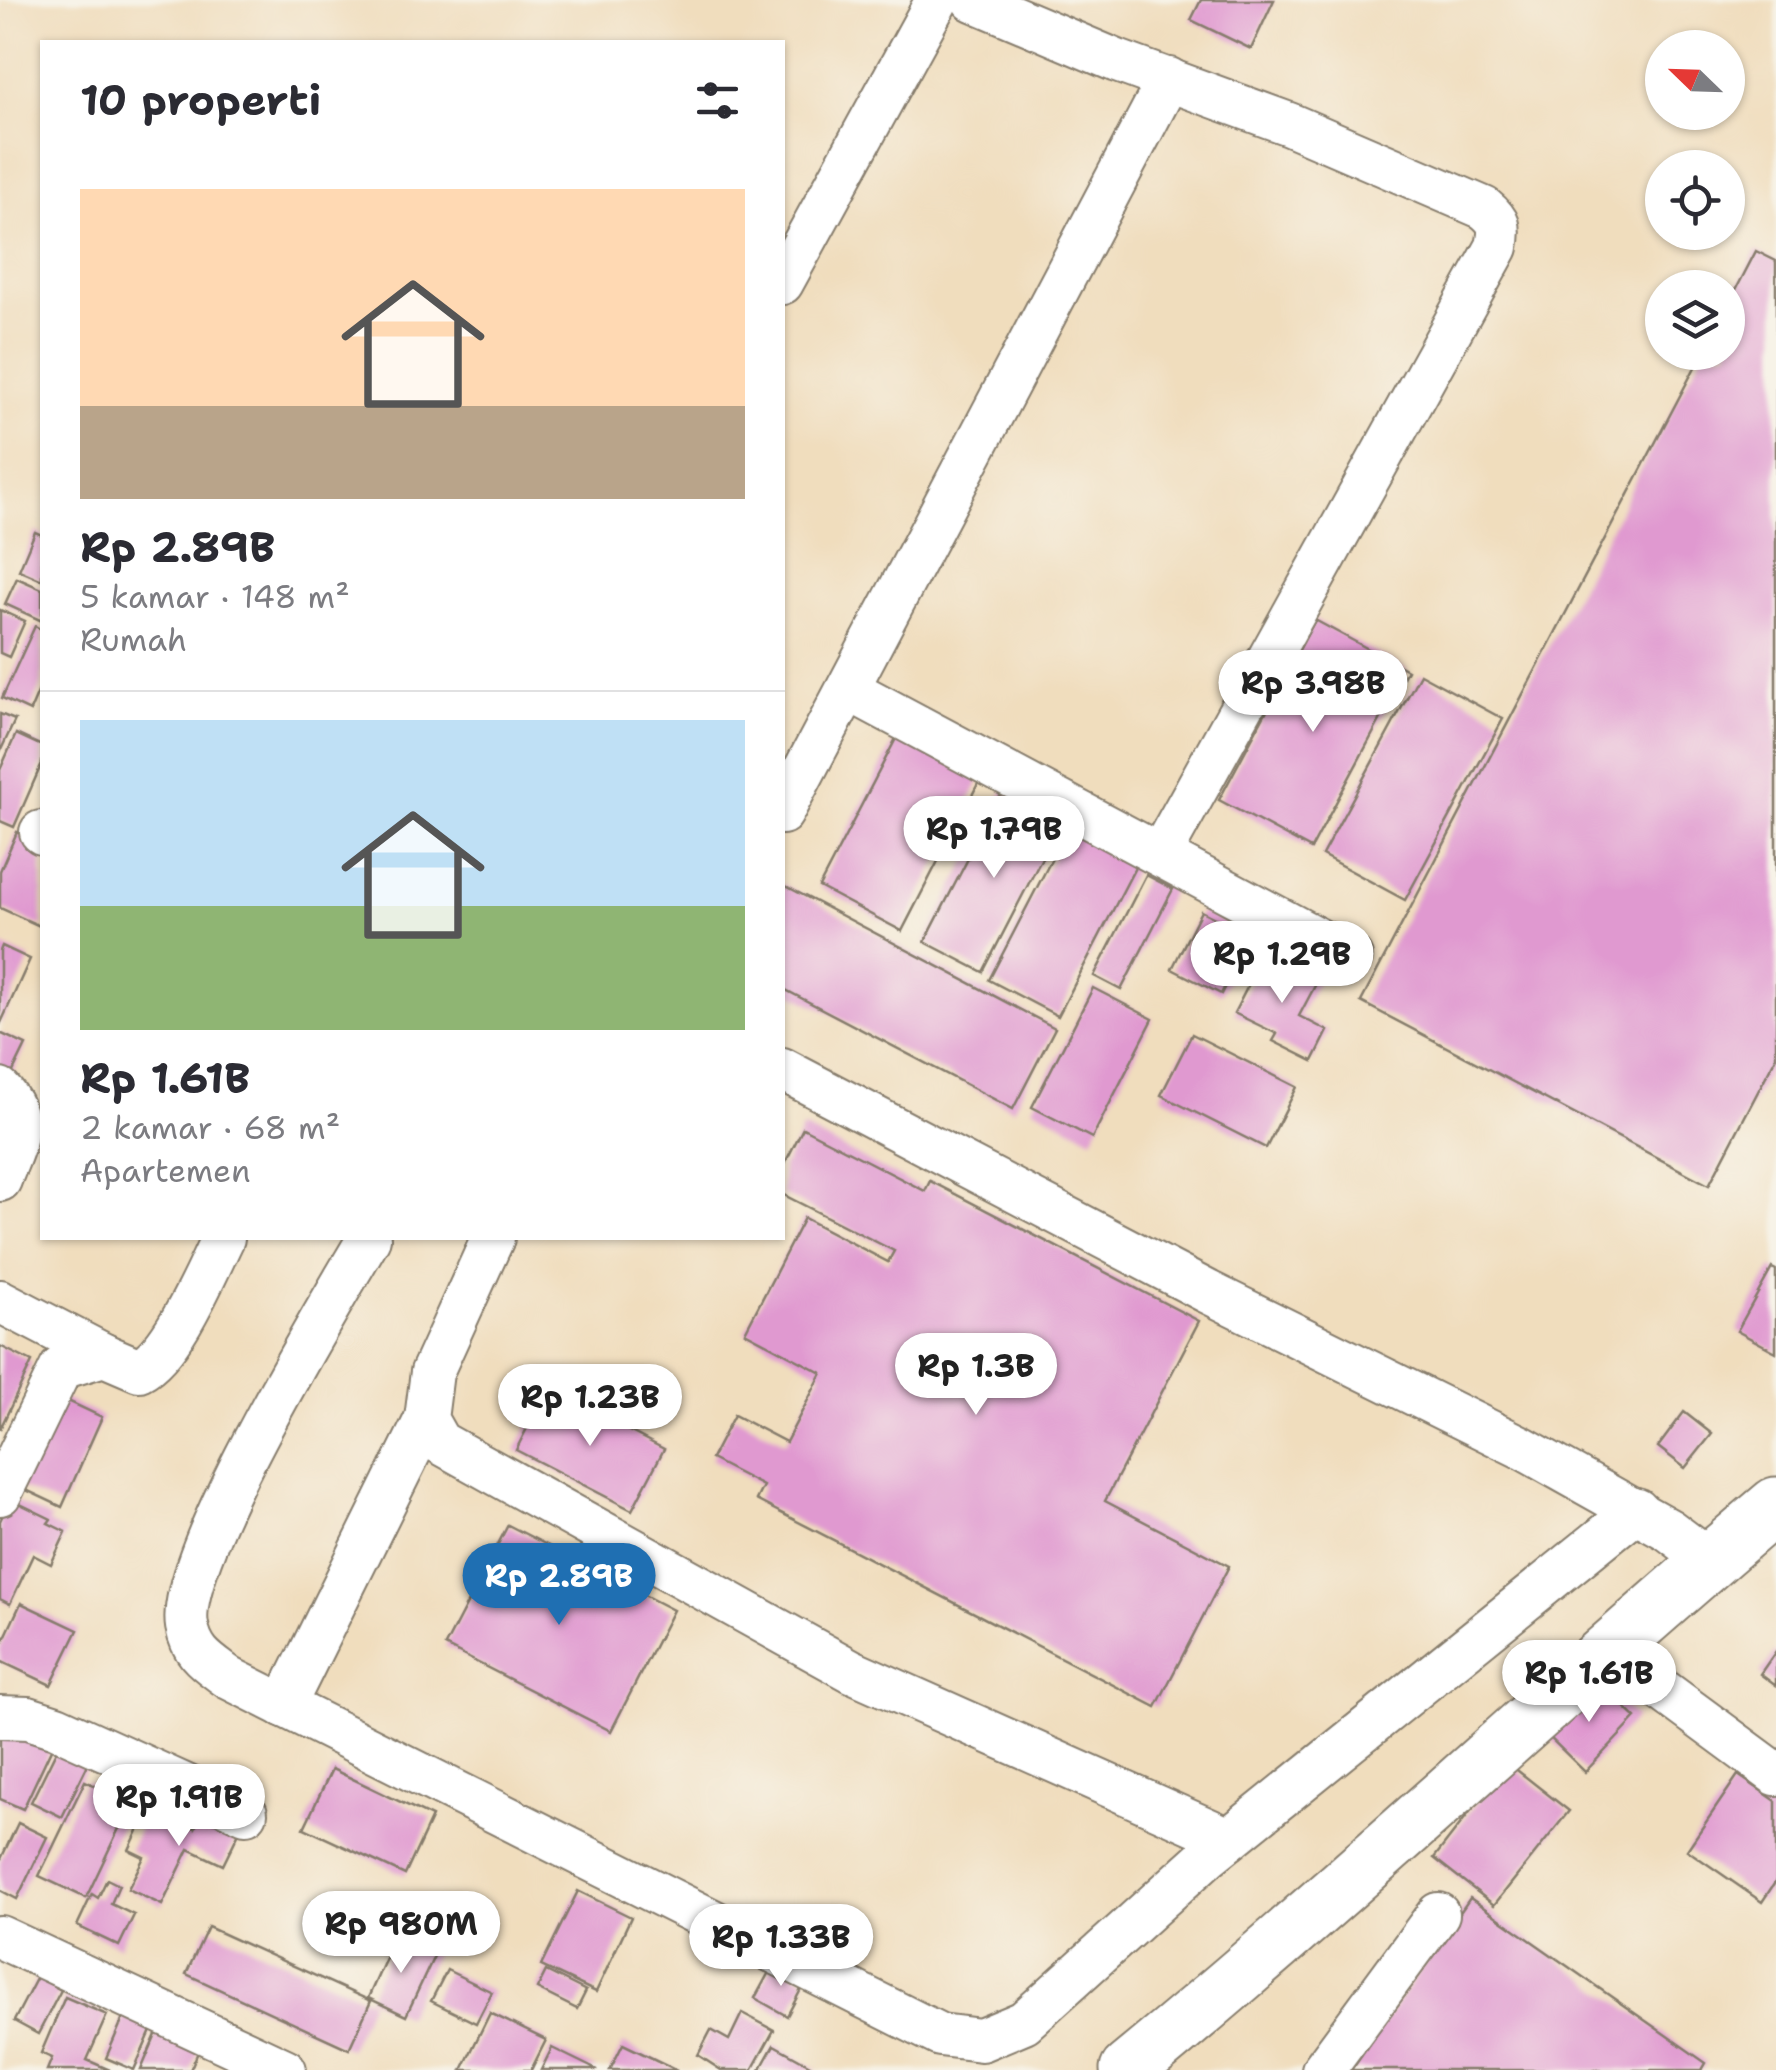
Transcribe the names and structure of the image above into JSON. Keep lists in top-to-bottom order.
{
  "north": "top left",
  "page": {
    "heading": "10 properti",
    "list": [
      {
        "name": "Rp 2.89B",
        "note": "5 kamar · 148 m² · Rumah"
      },
      {
        "name": "Rp 1.61B",
        "note": "2 kamar · 68 m² · Apartemen"
      }
    ],
    "price": [
      "Rp 3.98B",
      "Rp 1.79B",
      "Rp 1.29B",
      "Rp 1.3B",
      "Rp 1.23B",
      "Rp 2.89B",
      "Rp 1.61B",
      "Rp 1.91B",
      "Rp 980M",
      "Rp 1.33B"
    ]
  }
}
